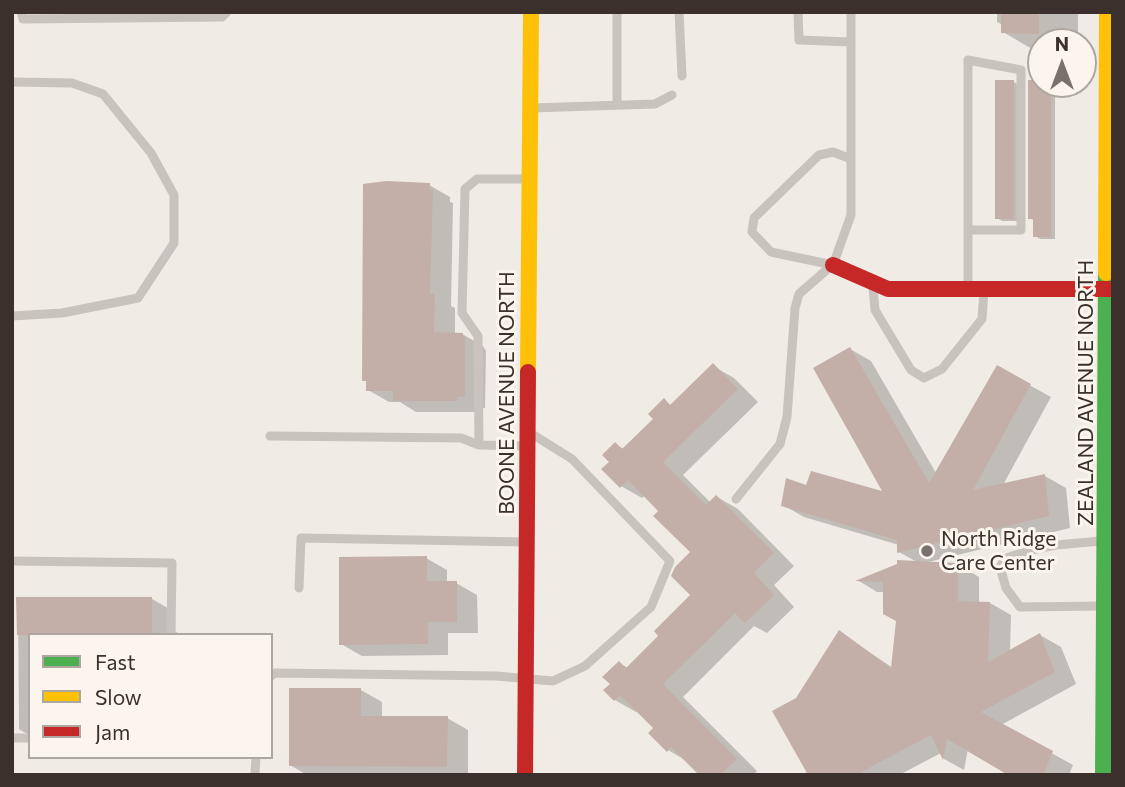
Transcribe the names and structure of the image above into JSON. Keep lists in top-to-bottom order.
{
  "streets": {
    "street": ["BOONE AVENUE NORTH", "ZEALAND AVENUE NORTH"]
  },
  "places": ["North Ridge Care Center"],
  "legend": ["Fast", "Slow", "Jam"],
  "north": "top"
}
